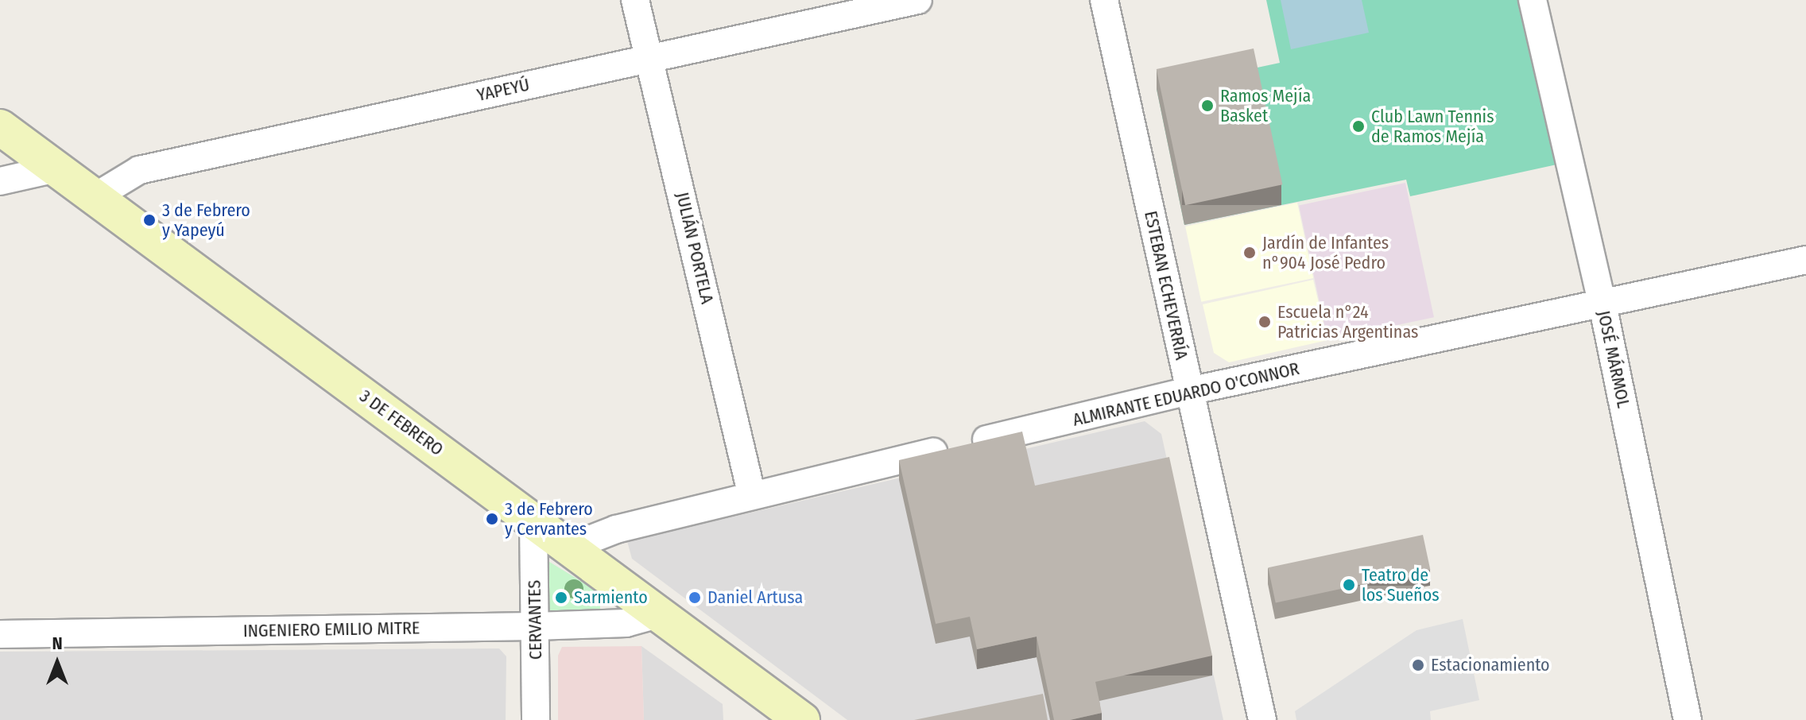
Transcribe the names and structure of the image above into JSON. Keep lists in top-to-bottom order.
{
  "streets": {
    "main road": ["3 DE FEBRERO"],
    "street": [
      "YAPEYÚ",
      "JULIÁN PORTELA",
      "ESTEBAN ECHEVERRÍA",
      "JOSÉ MÁRMOL",
      "ALMIRANTE EDUARDO O'CONNOR",
      "CERVANTES",
      "INGENIERO EMILIO MITRE"
    ]
  },
  "crossings": [
    ["YAPEYÚ", "JULIÁN PORTELA"],
    ["YAPEYÚ", "3 DE FEBRERO"],
    ["JULIÁN PORTELA", "ALMIRANTE EDUARDO O'CONNOR"],
    ["ESTEBAN ECHEVERRÍA", "ALMIRANTE EDUARDO O'CONNOR"],
    ["JOSÉ MÁRMOL", "ALMIRANTE EDUARDO O'CONNOR"],
    ["ALMIRANTE EDUARDO O'CONNOR", "3 DE FEBRERO"],
    ["3 DE FEBRERO", "CERVANTES"],
    ["3 DE FEBRERO", "INGENIERO EMILIO MITRE"],
    ["CERVANTES", "INGENIERO EMILIO MITRE"]
  ],
  "places": [
    "Ramos Mejía Basket",
    "Club Lawn Tennis de Ramos Mejía",
    "3 de Febrero y Yapeyú",
    "Jardín de Infantes n°904 José Pedro",
    "Escuela n°24 Patricias Argentinas",
    "3 de Febrero y Cervantes",
    "Teatro de los Sueños",
    "Sarmiento",
    "Daniel Artusa",
    "Estacionamiento"
  ],
  "north": "top"
}
